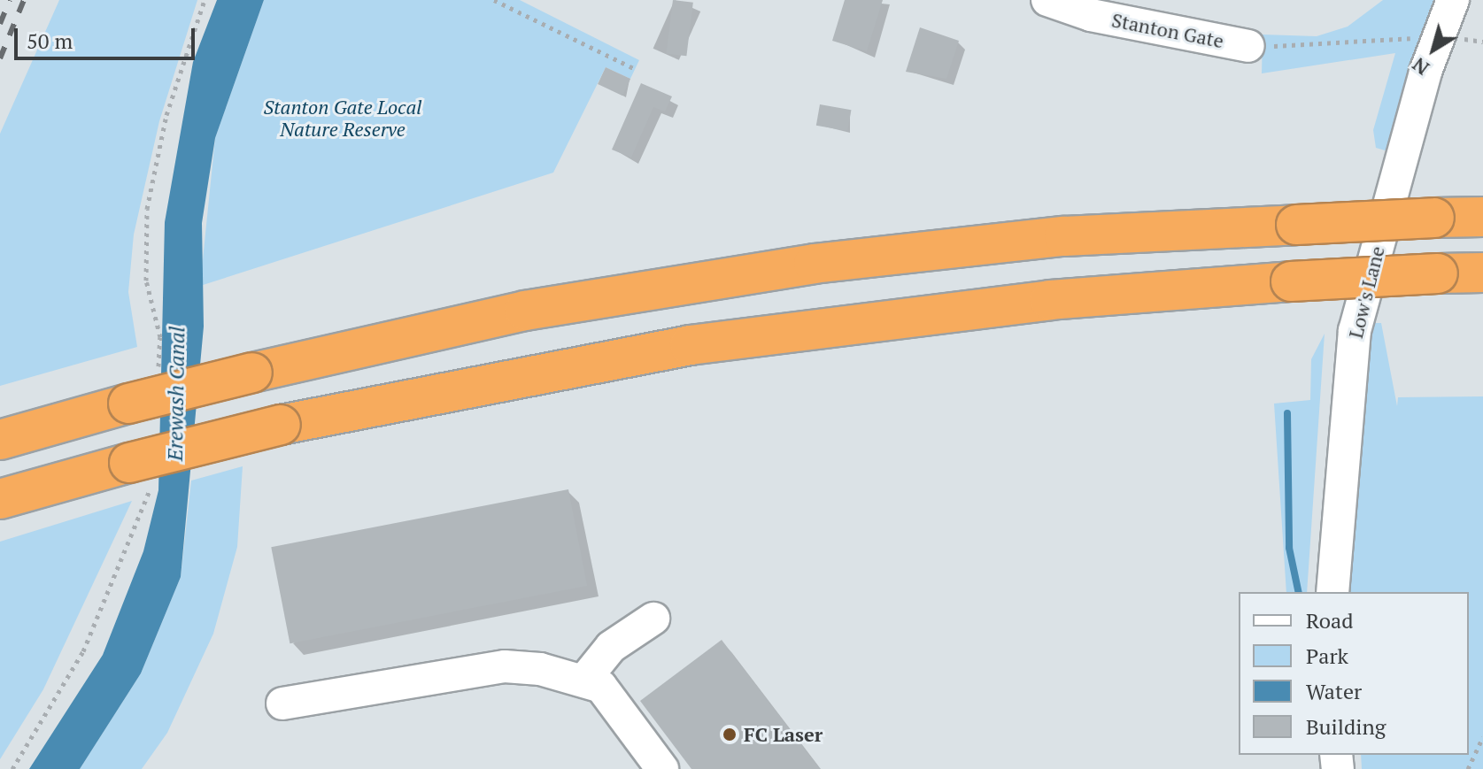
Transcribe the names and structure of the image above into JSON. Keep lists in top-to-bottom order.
{
  "streets": {
    "street": ["Stanton Gate", "Low's Lane"]
  },
  "water": ["Erewash Canal"],
  "parks": ["Stanton Gate Local Nature Reserve"],
  "places": ["FC Laser"],
  "legend": [
    "Road",
    "Park",
    "Water",
    "Building"
  ],
  "scale_bar": "50 m",
  "north": "bottom left"
}
